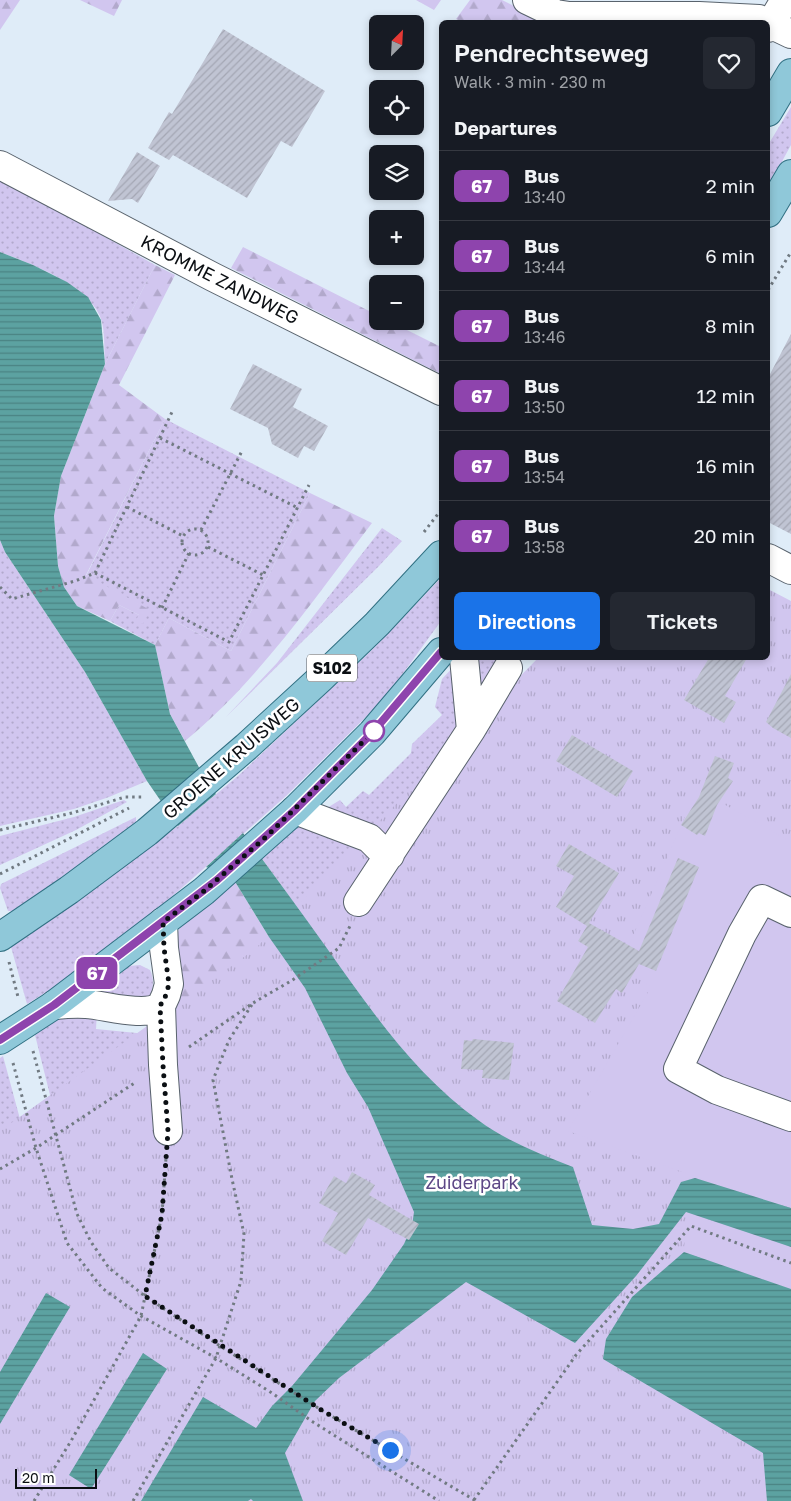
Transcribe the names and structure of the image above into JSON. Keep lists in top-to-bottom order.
{
  "streets": {
    "main road": ["S102", "GROENE KRUISWEG"],
    "street": ["KROMME ZANDWEG"]
  },
  "parks": ["Zuiderpark"],
  "lines": ["bus line 67"],
  "scale_bar": "20 m",
  "north": "top right",
  "page": {
    "on_map": "67",
    "map_buttons": ["+", "−"],
    "heading": [
      ["Pendrechtseweg", "Walk · 3 min · 230 m"],
      "Departures"
    ],
    "list": [
      {
        "mark": "67",
        "name": "Bus",
        "note": "13:40",
        "value": "2 min"
      },
      {
        "mark": "67",
        "name": "Bus",
        "note": "13:44",
        "value": "6 min"
      },
      {
        "mark": "67",
        "name": "Bus",
        "note": "13:46",
        "value": "8 min"
      },
      {
        "mark": "67",
        "name": "Bus",
        "note": "13:50",
        "value": "12 min"
      },
      {
        "mark": "67",
        "name": "Bus",
        "note": "13:54",
        "value": "16 min"
      },
      {
        "mark": "67",
        "name": "Bus",
        "note": "13:58",
        "value": "20 min"
      }
    ],
    "buttons": ["Directions", "Tickets"],
    "scale": "20 m"
  }
}
